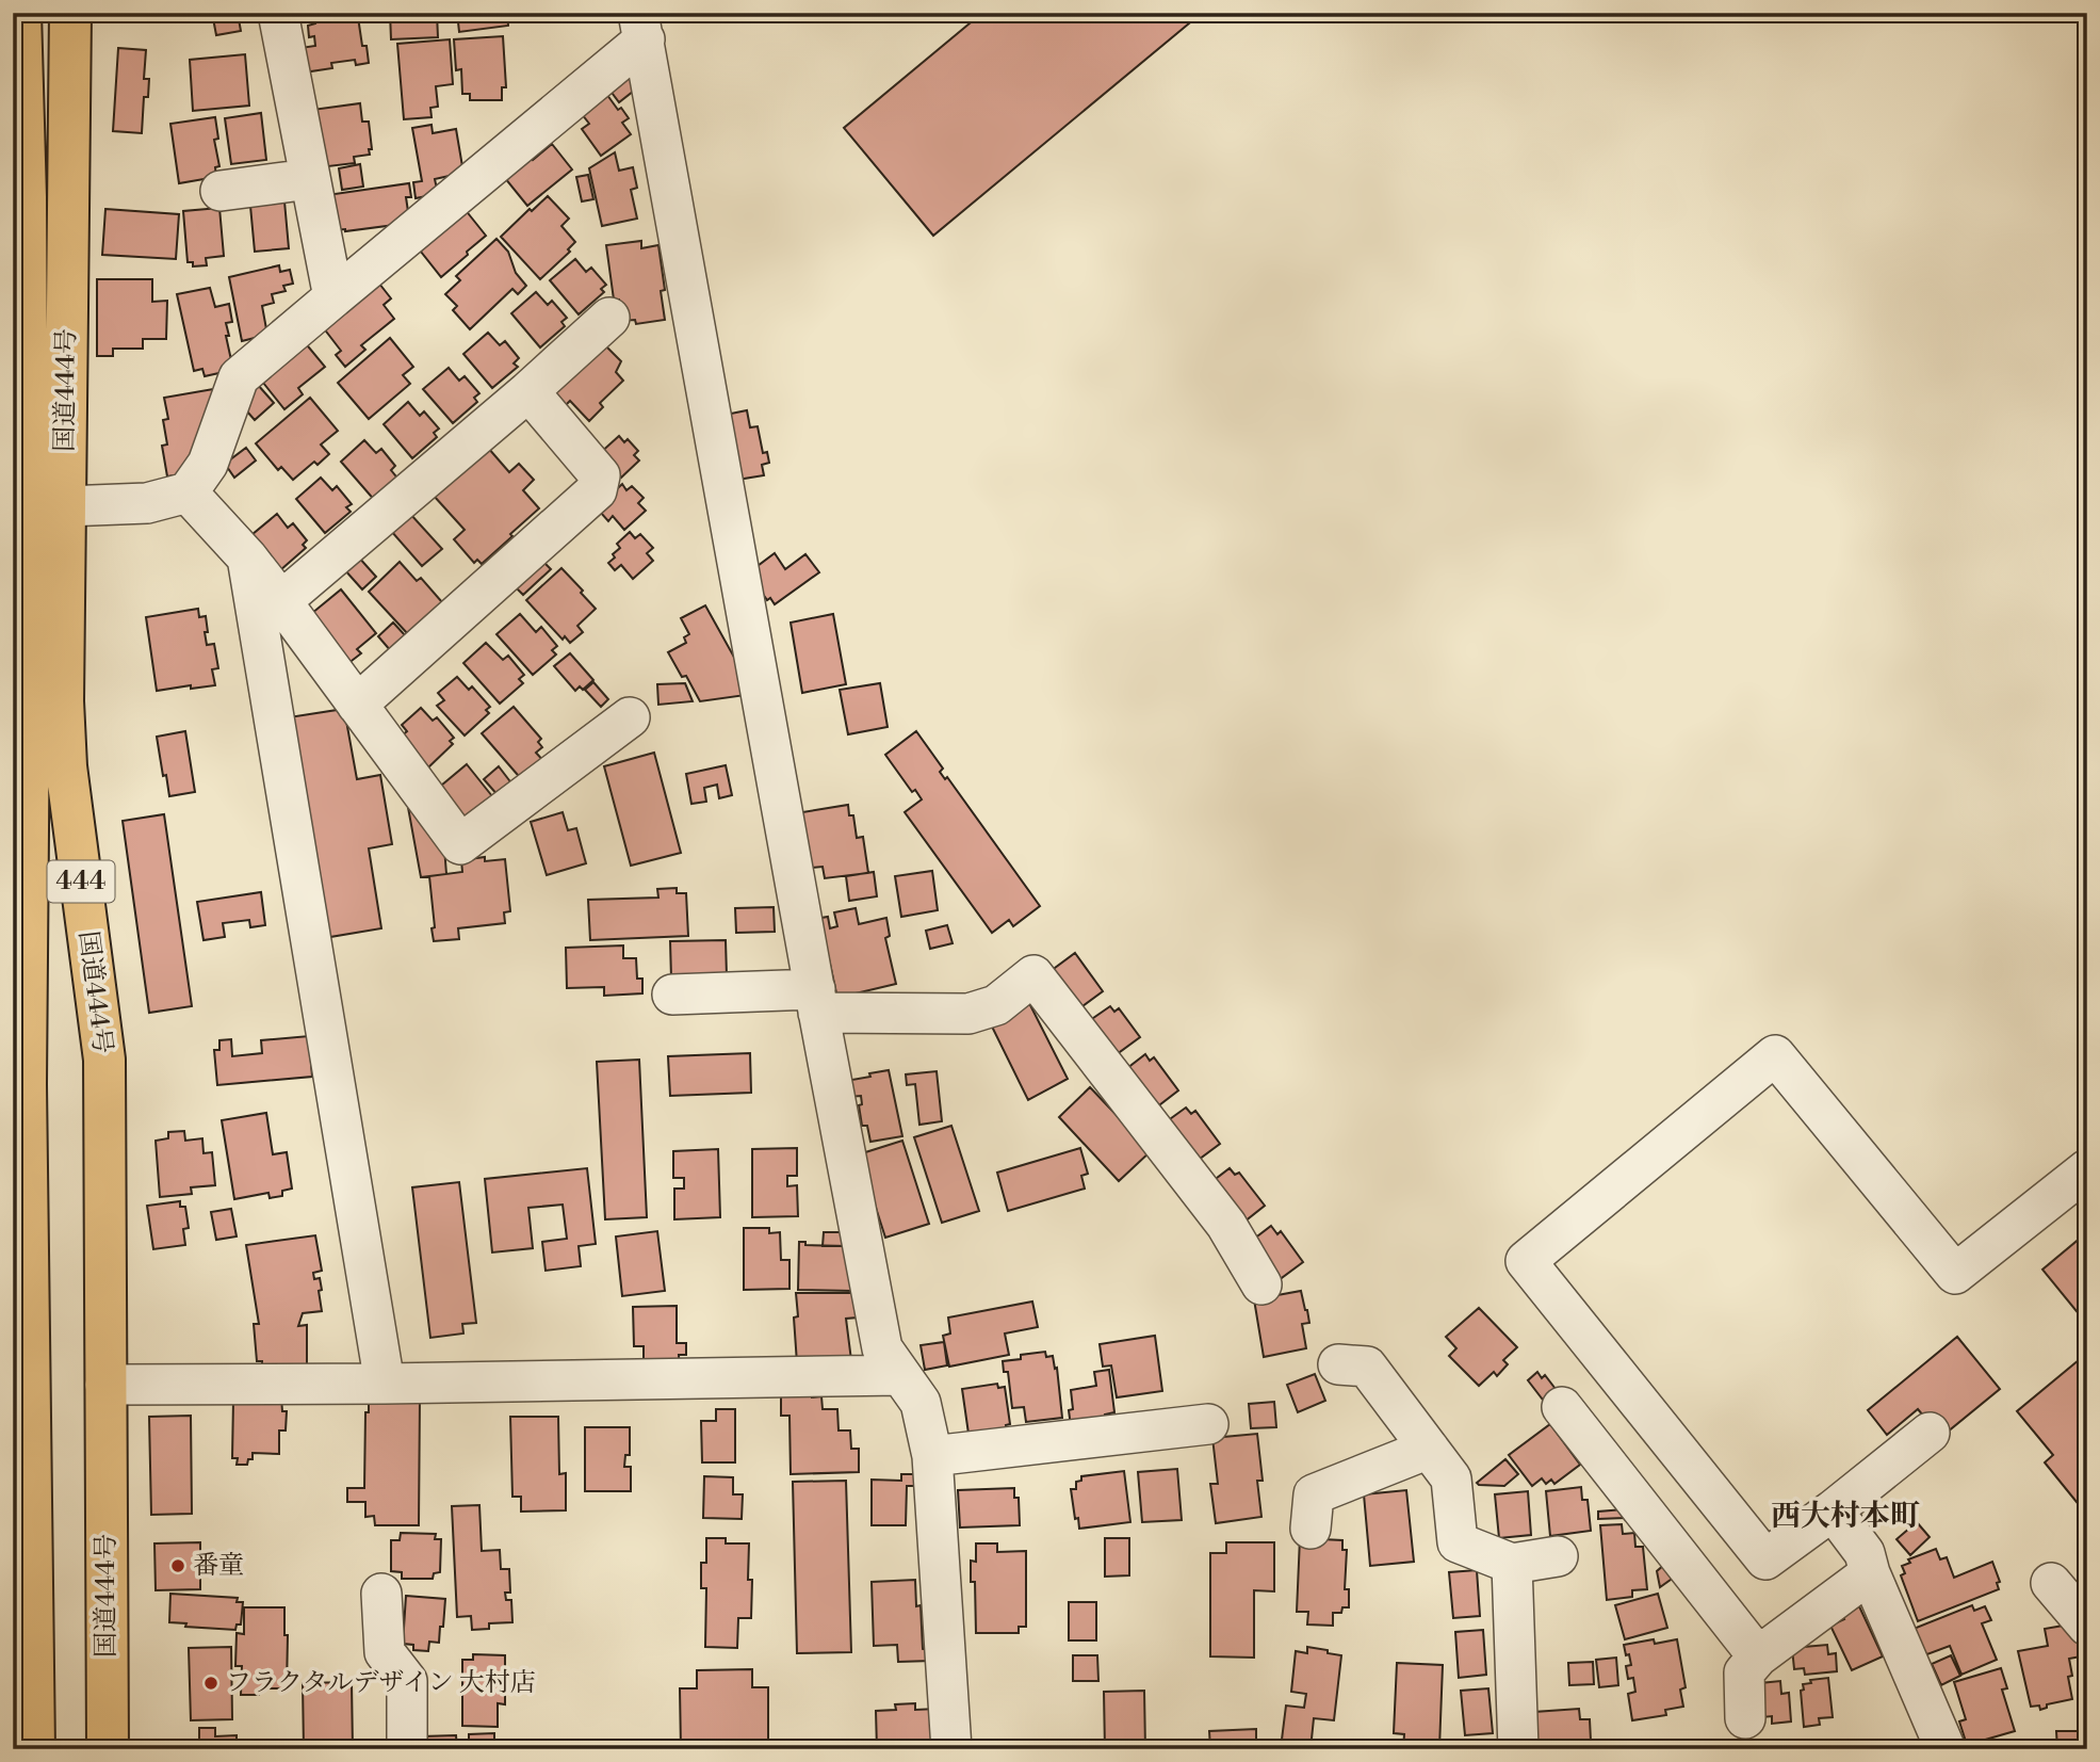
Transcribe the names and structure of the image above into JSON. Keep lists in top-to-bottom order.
{
  "streets": {
    "highway": ["国道444号", "444"]
  },
  "districts": ["西大村本町"],
  "places": ["番童", "フラクタルデザイン 大村店"]
}
